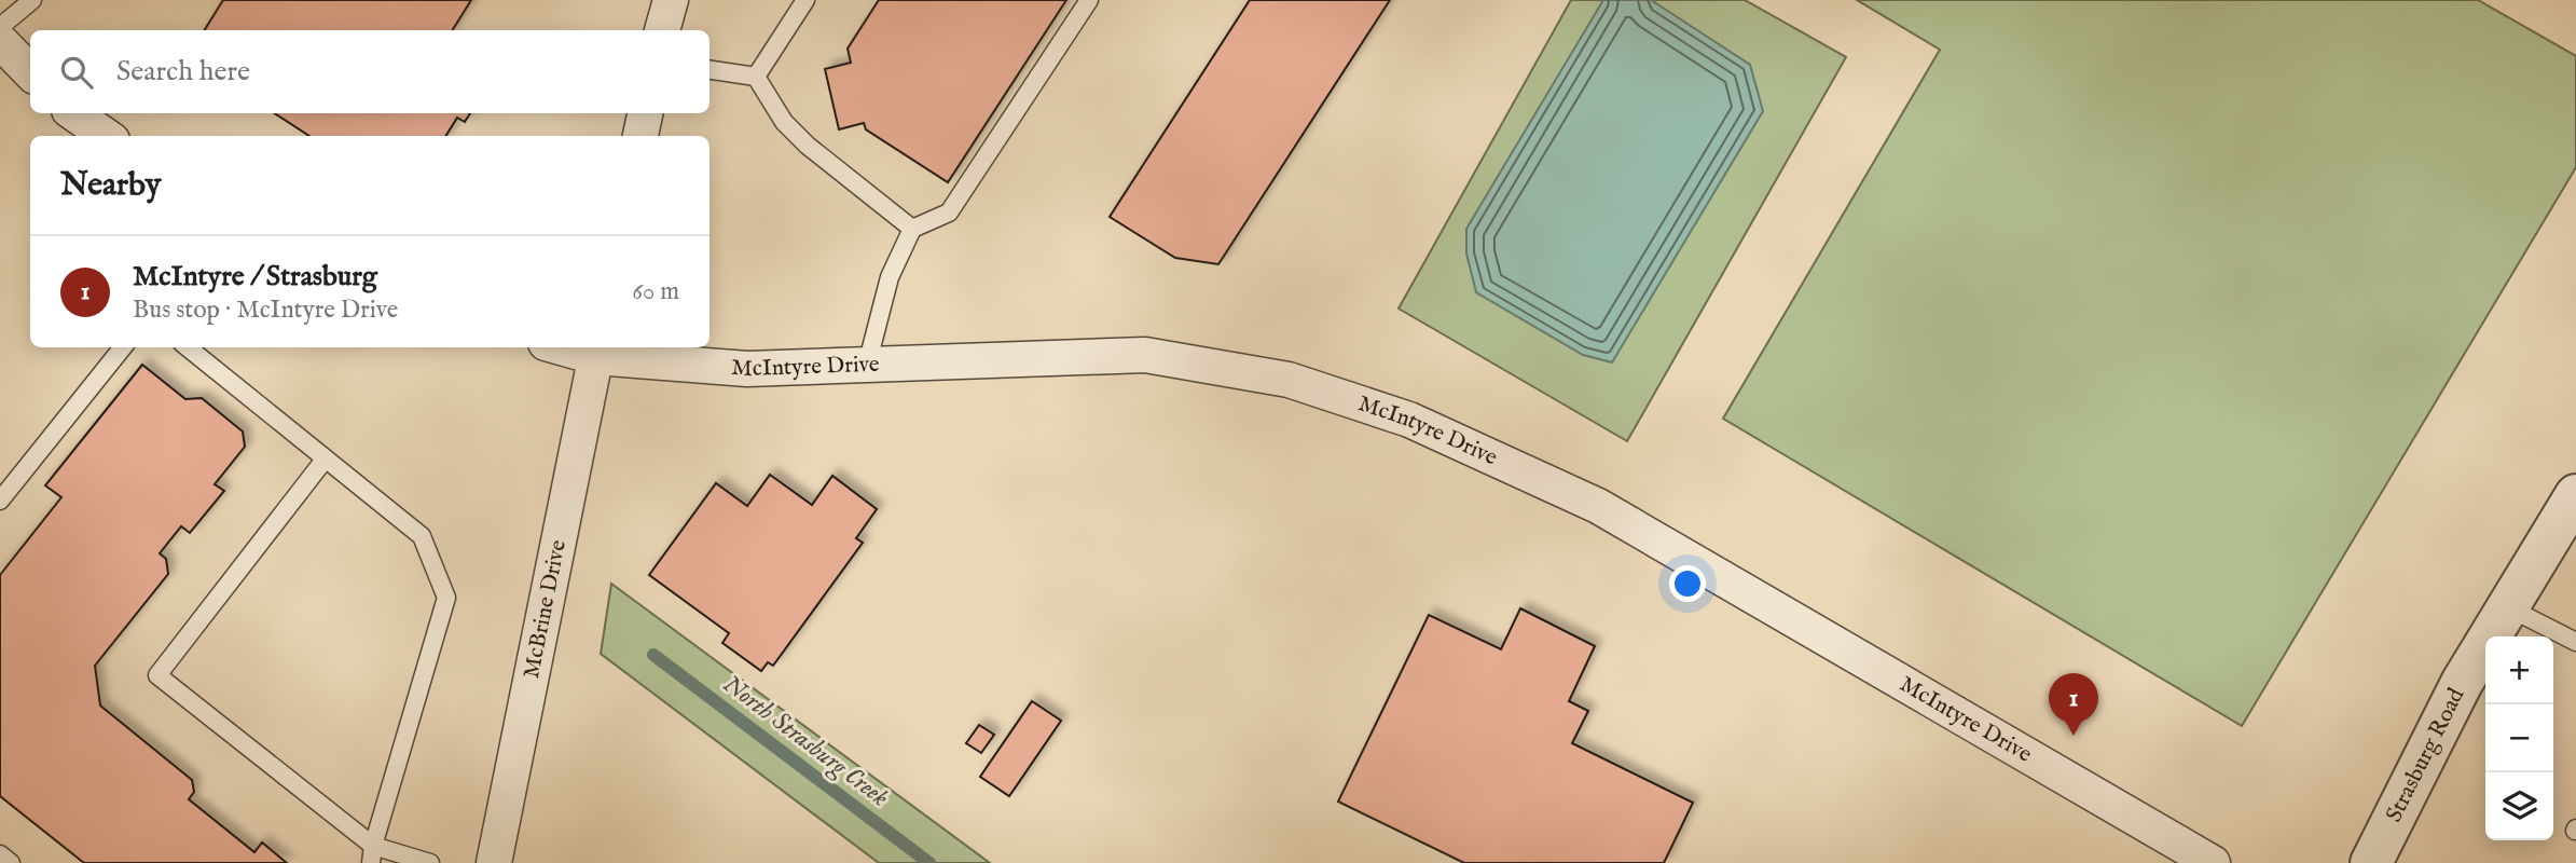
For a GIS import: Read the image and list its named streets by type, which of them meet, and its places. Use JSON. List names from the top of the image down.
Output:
{
  "streets": {
    "street": ["McIntyre Drive", "McBrine Drive", "Strasburg Road"]
  },
  "crossings": [
    ["McIntyre Drive", "McBrine Drive"]
  ],
  "water": ["North Strasburg Creek"],
  "page": {
    "search": "Search here",
    "heading": "Nearby",
    "list": [
      {
        "mark": "1",
        "name": "McIntyre / Strasburg",
        "note": "Bus stop · McIntyre Drive",
        "value": "60 m"
      }
    ],
    "map_buttons": ["+", "−"],
    "pins": "1"
  }
}
